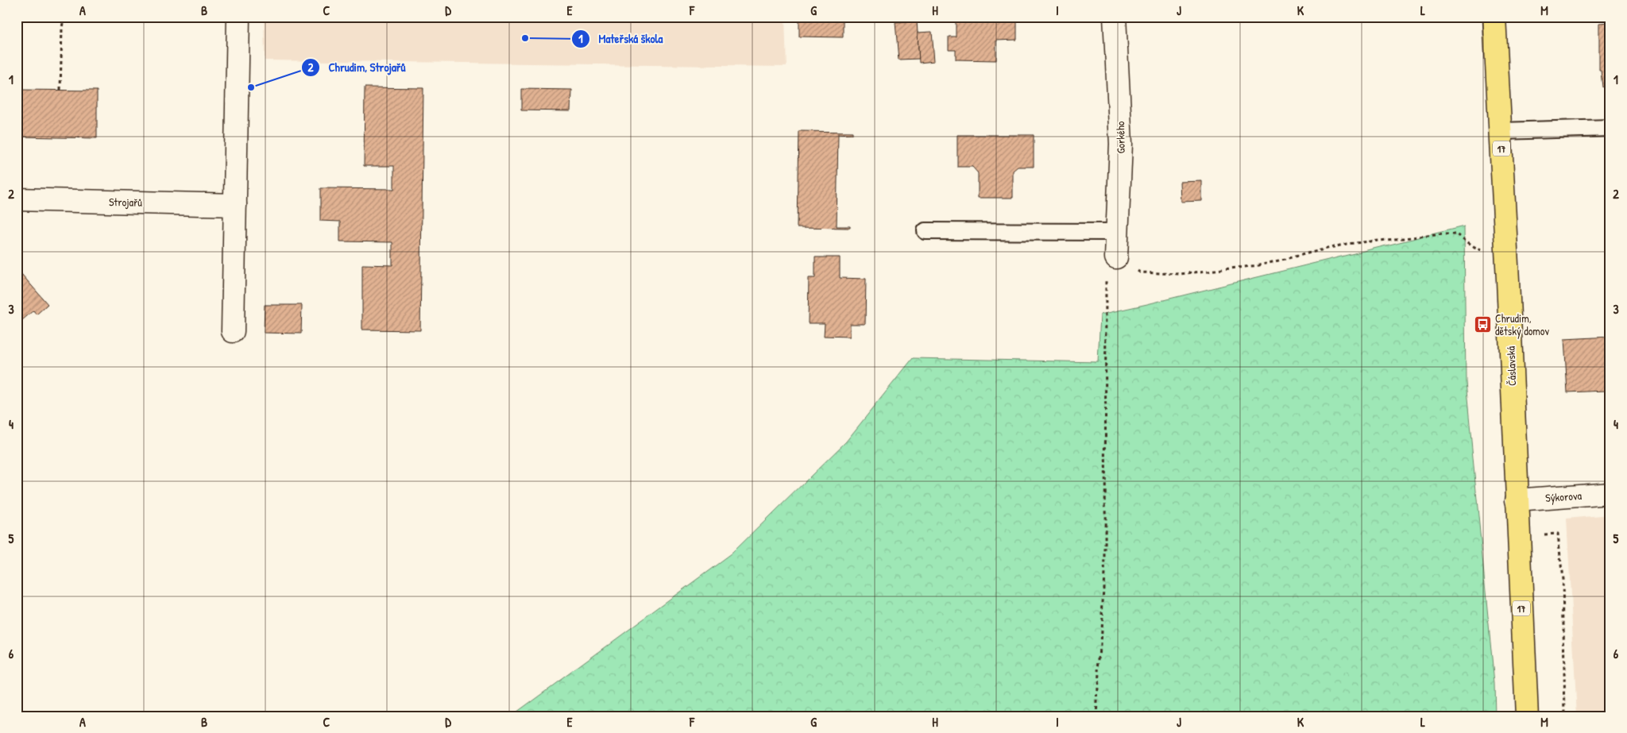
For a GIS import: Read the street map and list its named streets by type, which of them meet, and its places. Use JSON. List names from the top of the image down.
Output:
{
  "streets": {
    "main road": ["17", "Čáslavská"],
    "street": ["Gorkého", "Strojařů", "Sýkorova"]
  },
  "crossings": [
    ["Čáslavská", "Sýkorova"]
  ],
  "places": {
    "other": ["Mateřská škola", "Chrudim, Strojařů"],
    "bus stop": ["Chrudim, dětský domov"]
  },
  "grid": {
    "columns": [
      "A",
      "B",
      "C",
      "D",
      "E",
      "F",
      "G",
      "H",
      "I",
      "J",
      "K",
      "L",
      "M"
    ],
    "rows": [
      "1",
      "2",
      "3",
      "4",
      "5",
      "6"
    ]
  }
}
